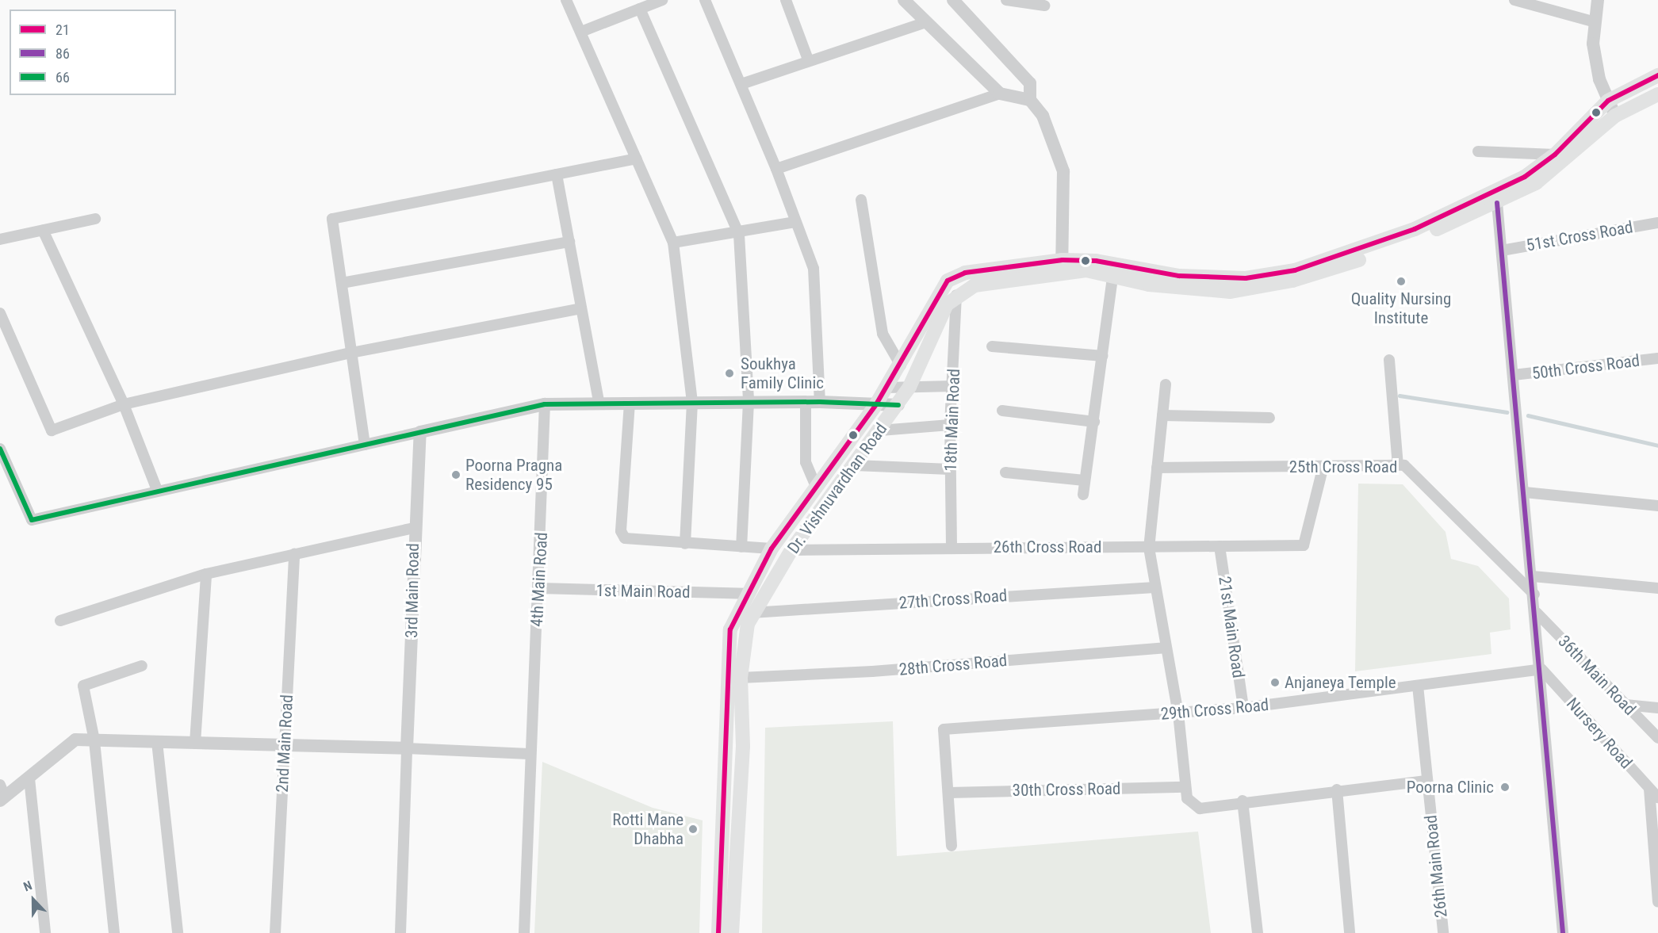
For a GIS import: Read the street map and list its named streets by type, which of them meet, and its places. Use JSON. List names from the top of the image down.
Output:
{
  "streets": {
    "main road": ["Dr. Vishnuvardhan Road"],
    "street": [
      "51st Cross Road",
      "50th Cross Road",
      "18th Main Road",
      "25th Cross Road",
      "26th Cross Road",
      "4th Main Road",
      "3rd Main Road",
      "1st Main Road",
      "27th Cross Road",
      "21st Main Road",
      "28th Cross Road",
      "36th Main Road",
      "29th Cross Road",
      "Nursery Road",
      "2nd Main Road",
      "30th Cross Road",
      "26th Main Road"
    ]
  },
  "crossings": [
    ["18th Main Road", "Dr. Vishnuvardhan Road"],
    ["18th Main Road", "26th Cross Road"],
    ["25th Cross Road", "26th Cross Road"],
    ["Dr. Vishnuvardhan Road", "26th Cross Road"],
    ["Dr. Vishnuvardhan Road", "1st Main Road"],
    ["Dr. Vishnuvardhan Road", "27th Cross Road"],
    ["Dr. Vishnuvardhan Road", "28th Cross Road"],
    ["26th Cross Road", "21st Main Road"],
    ["4th Main Road", "1st Main Road"],
    ["21st Main Road", "29th Cross Road"],
    ["29th Cross Road", "Nursery Road"],
    ["29th Cross Road", "30th Cross Road"],
    ["29th Cross Road", "26th Main Road"]
  ],
  "places": [
    "Quality Nursing Institute",
    "Soukhya Family Clinic",
    "Poorna Pragna Residency 95",
    "Anjaneya Temple",
    "Poorna Clinic",
    "Rotti Mane Dhabha"
  ],
  "lines": ["transit line 21", "transit line 86", "transit line 66"],
  "legend": ["21", "86", "66"],
  "north": "top"
}
